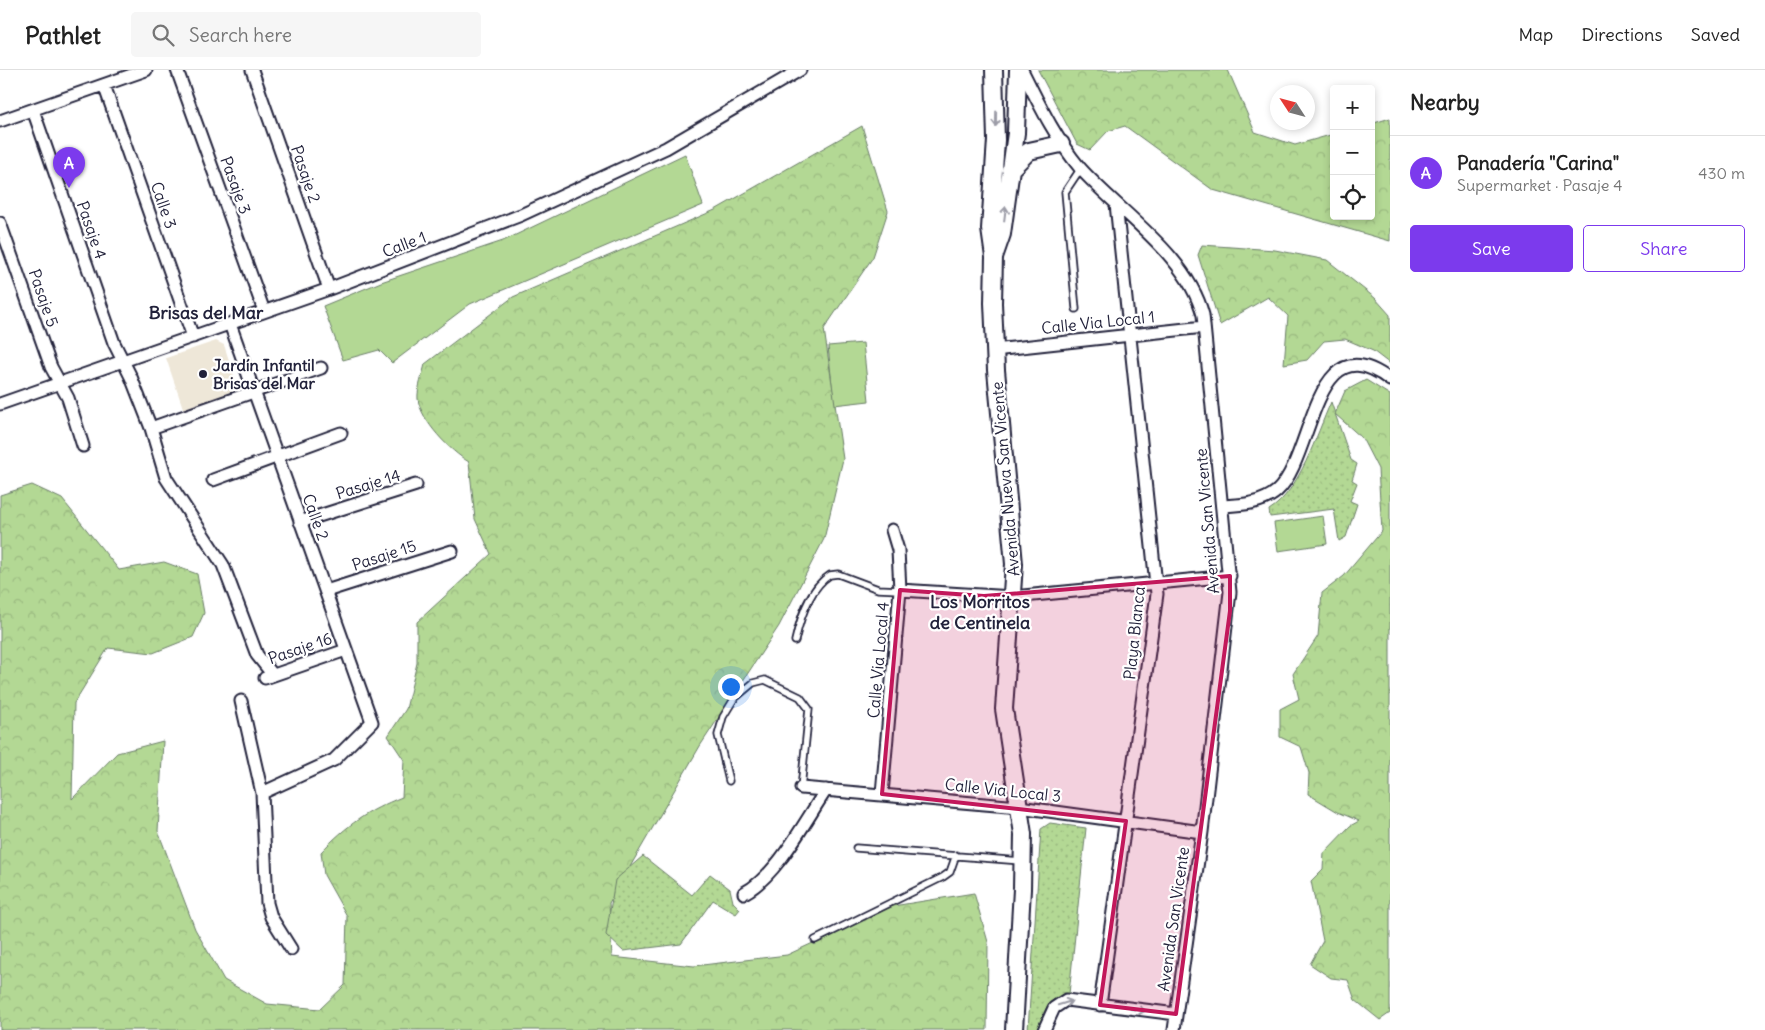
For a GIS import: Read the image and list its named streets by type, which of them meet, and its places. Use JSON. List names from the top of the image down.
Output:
{
  "streets": {
    "street": [
      "Pasaje 2",
      "Pasaje 3",
      "Calle 3",
      "Pasaje 4",
      "Calle 1",
      "Pasaje 5",
      "Calle Via Local 1",
      "Avenida Nueva San Vicente",
      "Pasaje 14",
      "Calle 2",
      "Avenida San Vicente",
      "Pasaje 15",
      "Playa Blanca",
      "Pasaje 16",
      "Calle Via Local 4",
      "Calle Via Local 3"
    ]
  },
  "crossings": [
    ["Pasaje 2", "Calle 1"],
    ["Pasaje 3", "Calle 1"],
    ["Calle 3", "Calle 1"],
    ["Pasaje 4", "Calle 1"],
    ["Pasaje 4", "Pasaje 16"],
    ["Calle 1", "Pasaje 5"],
    ["Calle 1", "Calle 2"],
    ["Calle Via Local 1", "Avenida Nueva San Vicente"],
    ["Calle Via Local 1", "Avenida San Vicente"],
    ["Calle Via Local 1", "Playa Blanca"],
    ["Avenida Nueva San Vicente", "Calle Via Local 3"],
    ["Pasaje 14", "Calle 2"],
    ["Calle 2", "Pasaje 15"],
    ["Calle 2", "Pasaje 16"],
    ["Avenida San Vicente", "Playa Blanca"],
    ["Avenida San Vicente", "Calle Via Local 3"],
    ["Playa Blanca", "Calle Via Local 3"],
    ["Calle Via Local 4", "Calle Via Local 3"]
  ],
  "districts": ["Brisas del Mar", "Los Morritos de Centinela"],
  "places": ["Jardín Infantil Brisas del Mar"],
  "north": "top left",
  "page": {
    "header": "Pathlet",
    "search": "Search here",
    "nav": ["Map", "Directions", "Saved"],
    "heading": "Nearby",
    "map_buttons": ["+", "−"],
    "list": [
      {
        "mark": "A",
        "name": "Panadería \"Carina\"",
        "note": "Supermarket · Pasaje 4",
        "value": "430 m"
      }
    ],
    "pins": "A",
    "buttons": ["Save", "Share"]
  }
}
